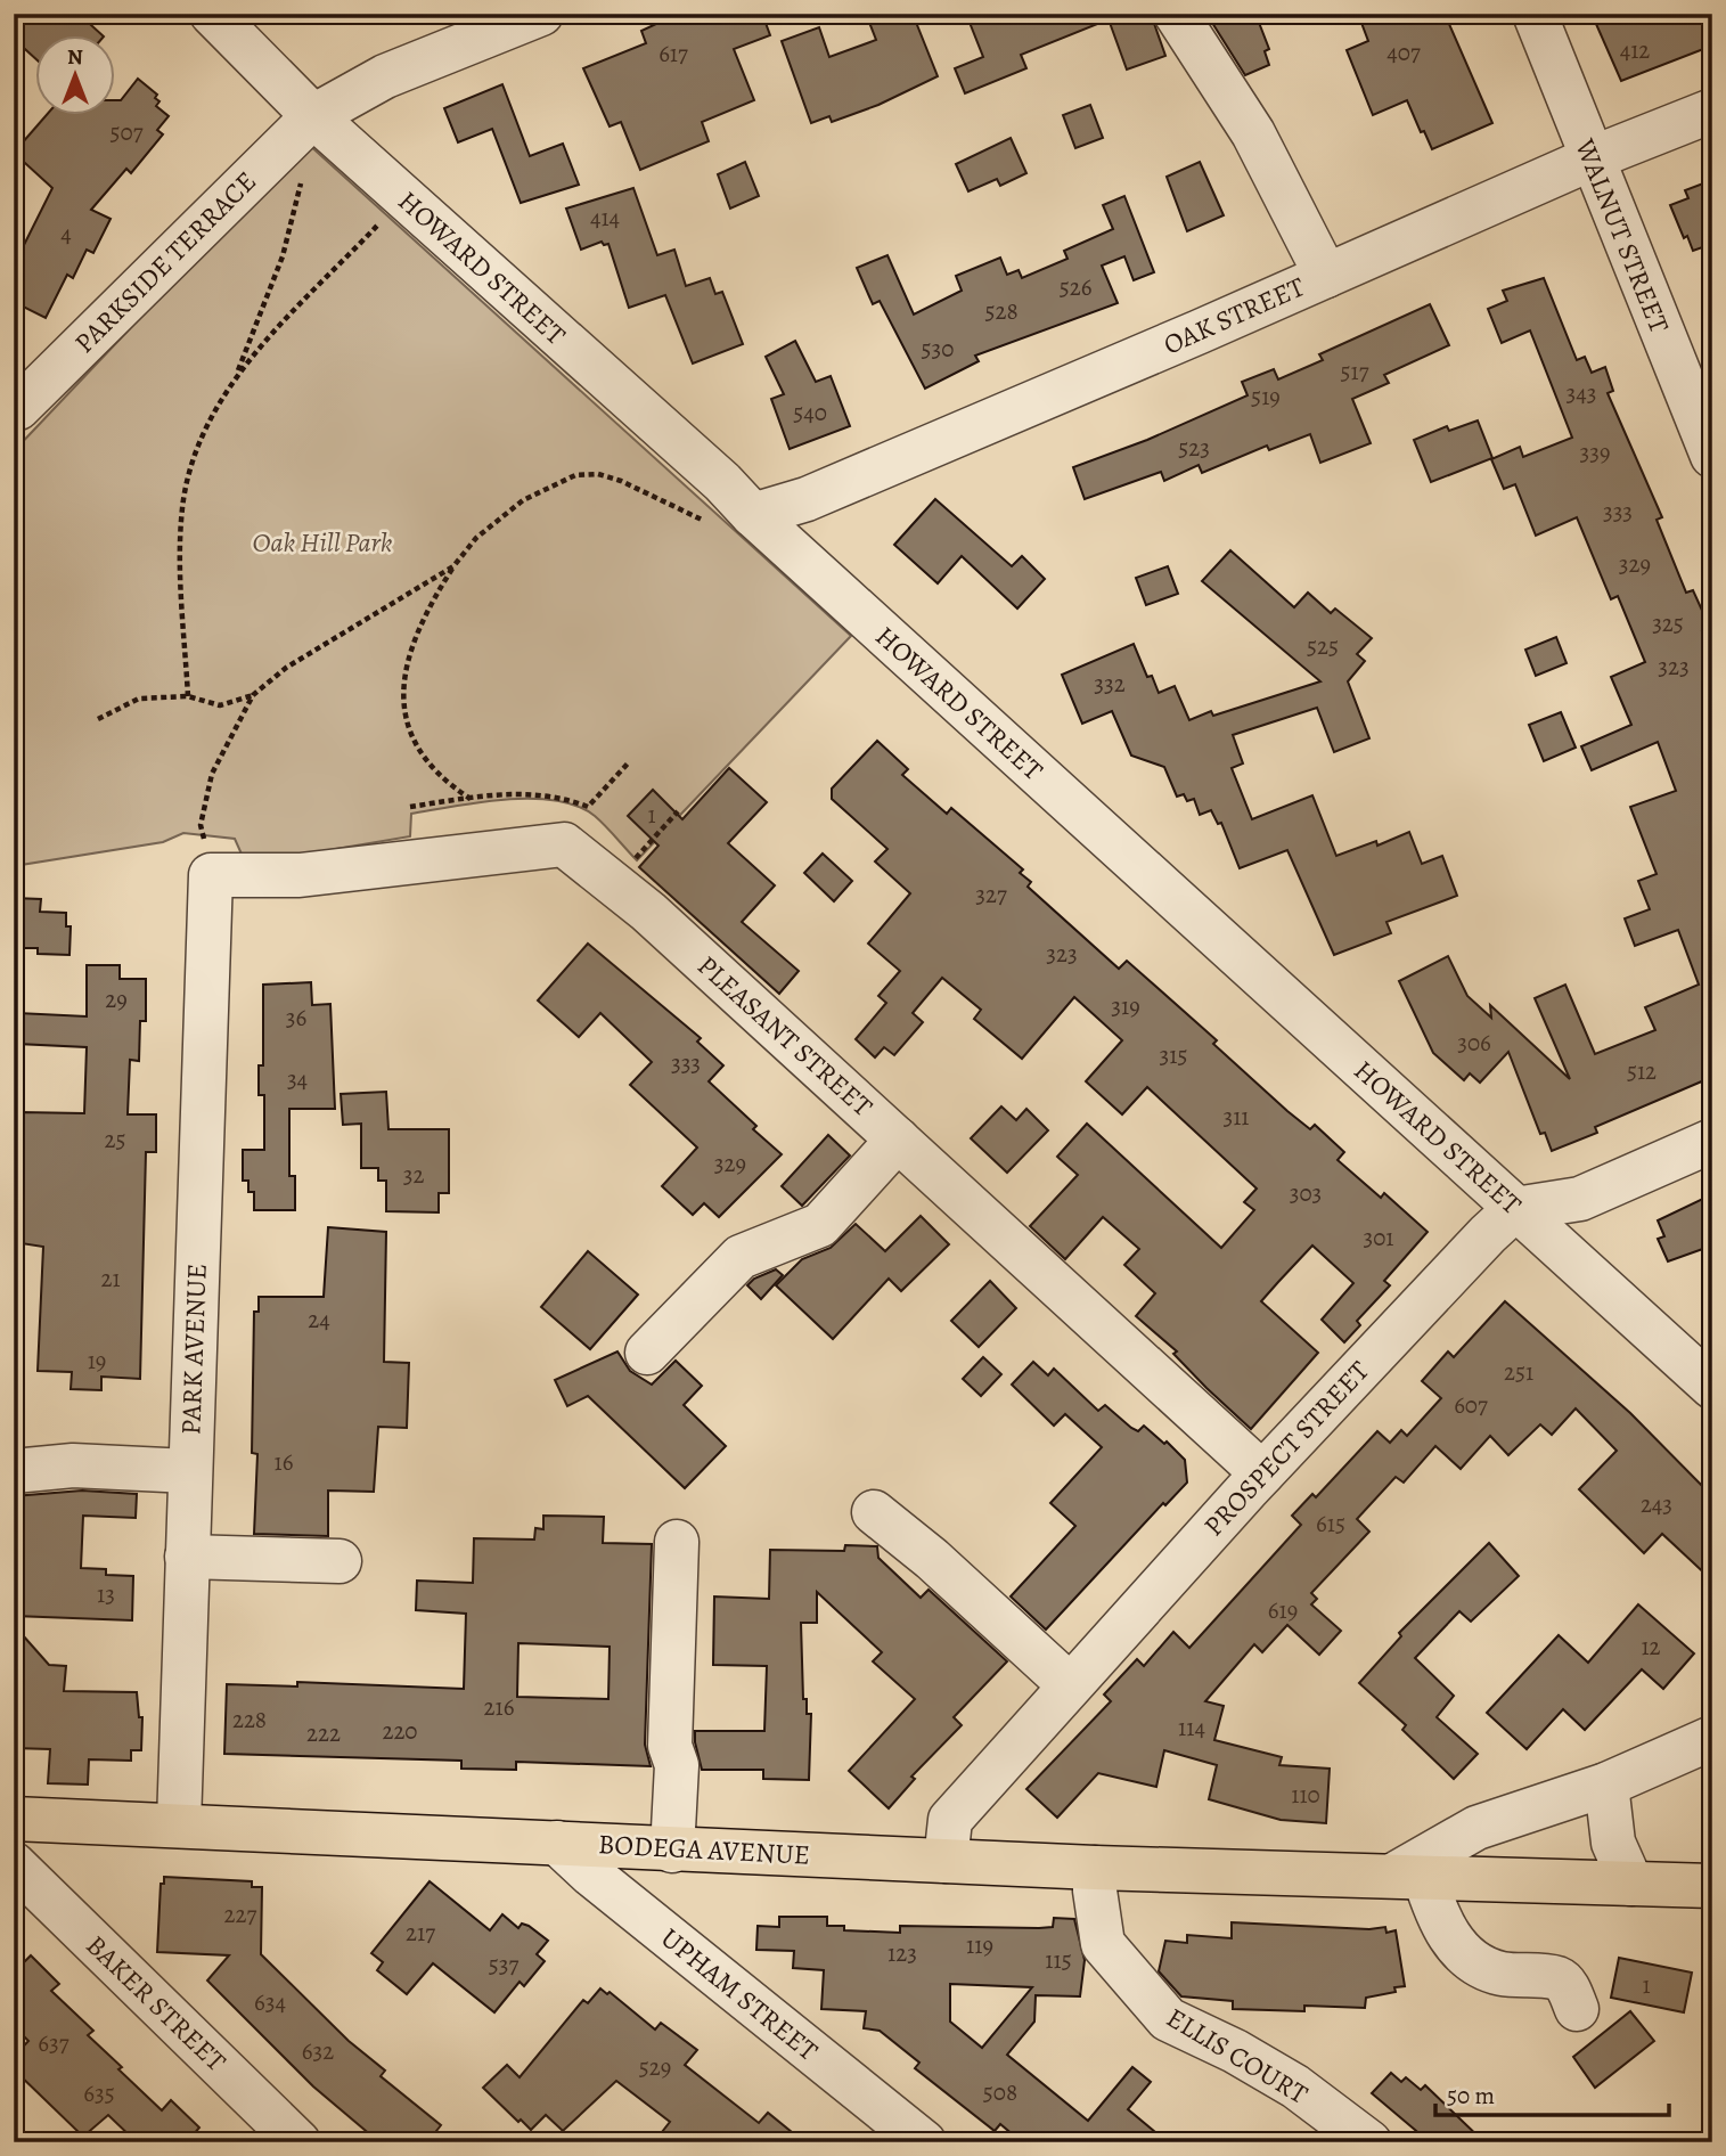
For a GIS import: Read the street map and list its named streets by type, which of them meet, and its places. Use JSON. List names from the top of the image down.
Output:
{
  "streets": {
    "main road": ["BODEGA AVENUE"],
    "street": [
      "WALNUT STREET",
      "PARKSIDE TERRACE",
      "HOWARD STREET",
      "OAK STREET",
      "PLEASANT STREET",
      "PARK AVENUE",
      "PROSPECT STREET",
      "UPHAM STREET",
      "BAKER STREET",
      "ELLIS COURT"
    ]
  },
  "crossings": [
    ["WALNUT STREET", "OAK STREET"],
    ["PARKSIDE TERRACE", "HOWARD STREET"],
    ["HOWARD STREET", "OAK STREET"],
    ["HOWARD STREET", "PROSPECT STREET"],
    ["PLEASANT STREET", "PARK AVENUE"],
    ["PLEASANT STREET", "PROSPECT STREET"],
    ["PARK AVENUE", "BODEGA AVENUE"],
    ["PROSPECT STREET", "BODEGA AVENUE"],
    ["BODEGA AVENUE", "UPHAM STREET"],
    ["BODEGA AVENUE", "ELLIS COURT"]
  ],
  "parks": ["Oak Hill Park"],
  "house_numbers": [
    "412",
    "407",
    "617",
    "507",
    "414",
    "4",
    "526",
    "528",
    "530",
    "517",
    "343",
    "519",
    "540",
    "523",
    "339",
    "333",
    "329",
    "325",
    "525",
    "323",
    "332",
    "1",
    "327",
    "323",
    "29",
    "319",
    "36",
    "306",
    "315",
    "333",
    "512",
    "34",
    "311",
    "25",
    "329",
    "32",
    "303",
    "301",
    "21",
    "24",
    "19",
    "251",
    "607",
    "16",
    "243",
    "615",
    "13",
    "619",
    "12",
    "216",
    "228",
    "114",
    "220",
    "222",
    "110",
    "227",
    "217",
    "119",
    "123",
    "115",
    "537",
    "1",
    "634",
    "637",
    "632",
    "529",
    "508",
    "635"
  ],
  "scale_bar": "50 m",
  "north": "top"
}
